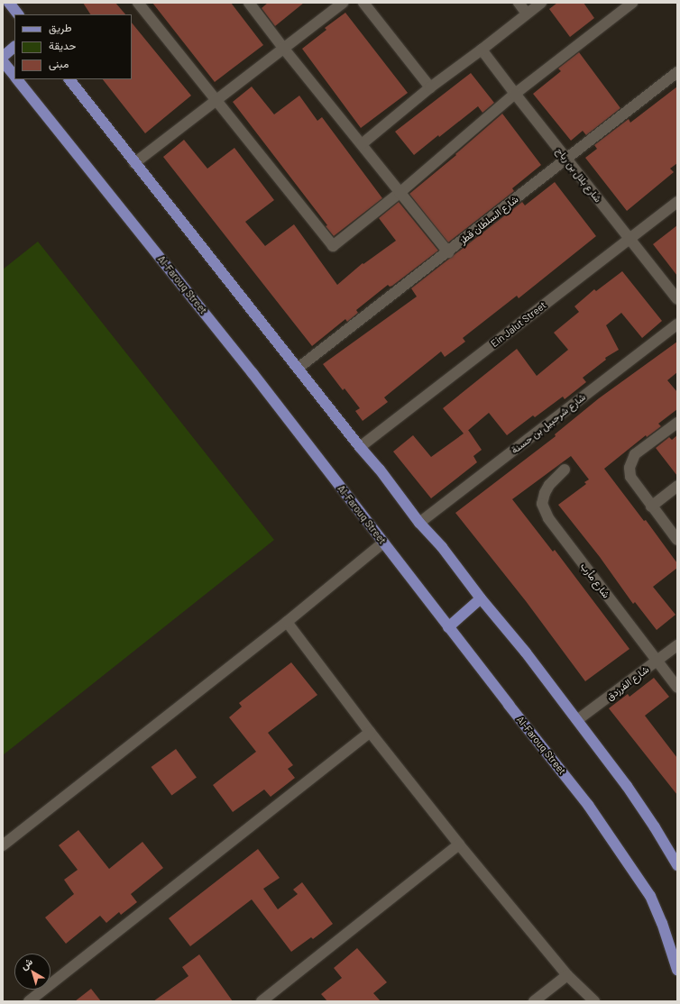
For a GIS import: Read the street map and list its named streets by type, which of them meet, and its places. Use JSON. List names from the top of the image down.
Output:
{
  "streets": {
    "main road": ["Al-Farouq Street"],
    "street": [
      "شارع بلال بن رباح",
      "شارع السلطان قطز",
      "Ein Jalut Street",
      "شارع شرحبيل بن حسنة",
      "شارع مأرب",
      "شارع الفرزدق"
    ]
  },
  "crossings": [
    ["شارع بلال بن رباح", "شارع السلطان قطز"],
    ["شارع بلال بن رباح", "Ein Jalut Street"],
    ["شارع مأرب", "شارع الفرزدق"]
  ],
  "legend": ["طريق", "حديقة", "مبنى"],
  "north": "top left"
}
